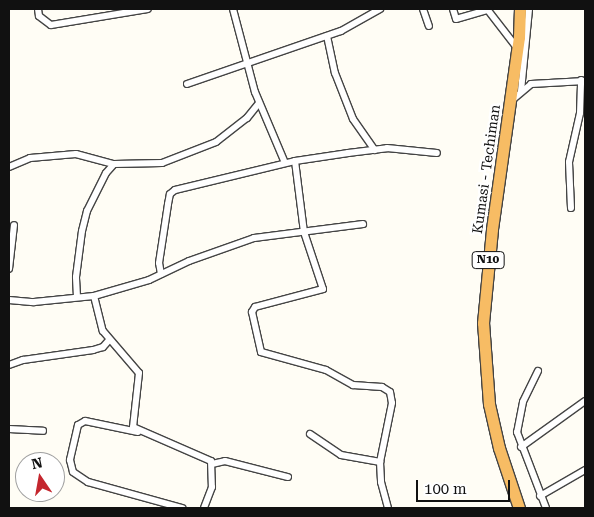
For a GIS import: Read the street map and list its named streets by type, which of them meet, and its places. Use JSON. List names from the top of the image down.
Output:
{
  "streets": {
    "highway": ["Kumasi - Techiman", "N10"]
  },
  "scale_bar": "100 m",
  "north": "top"
}
